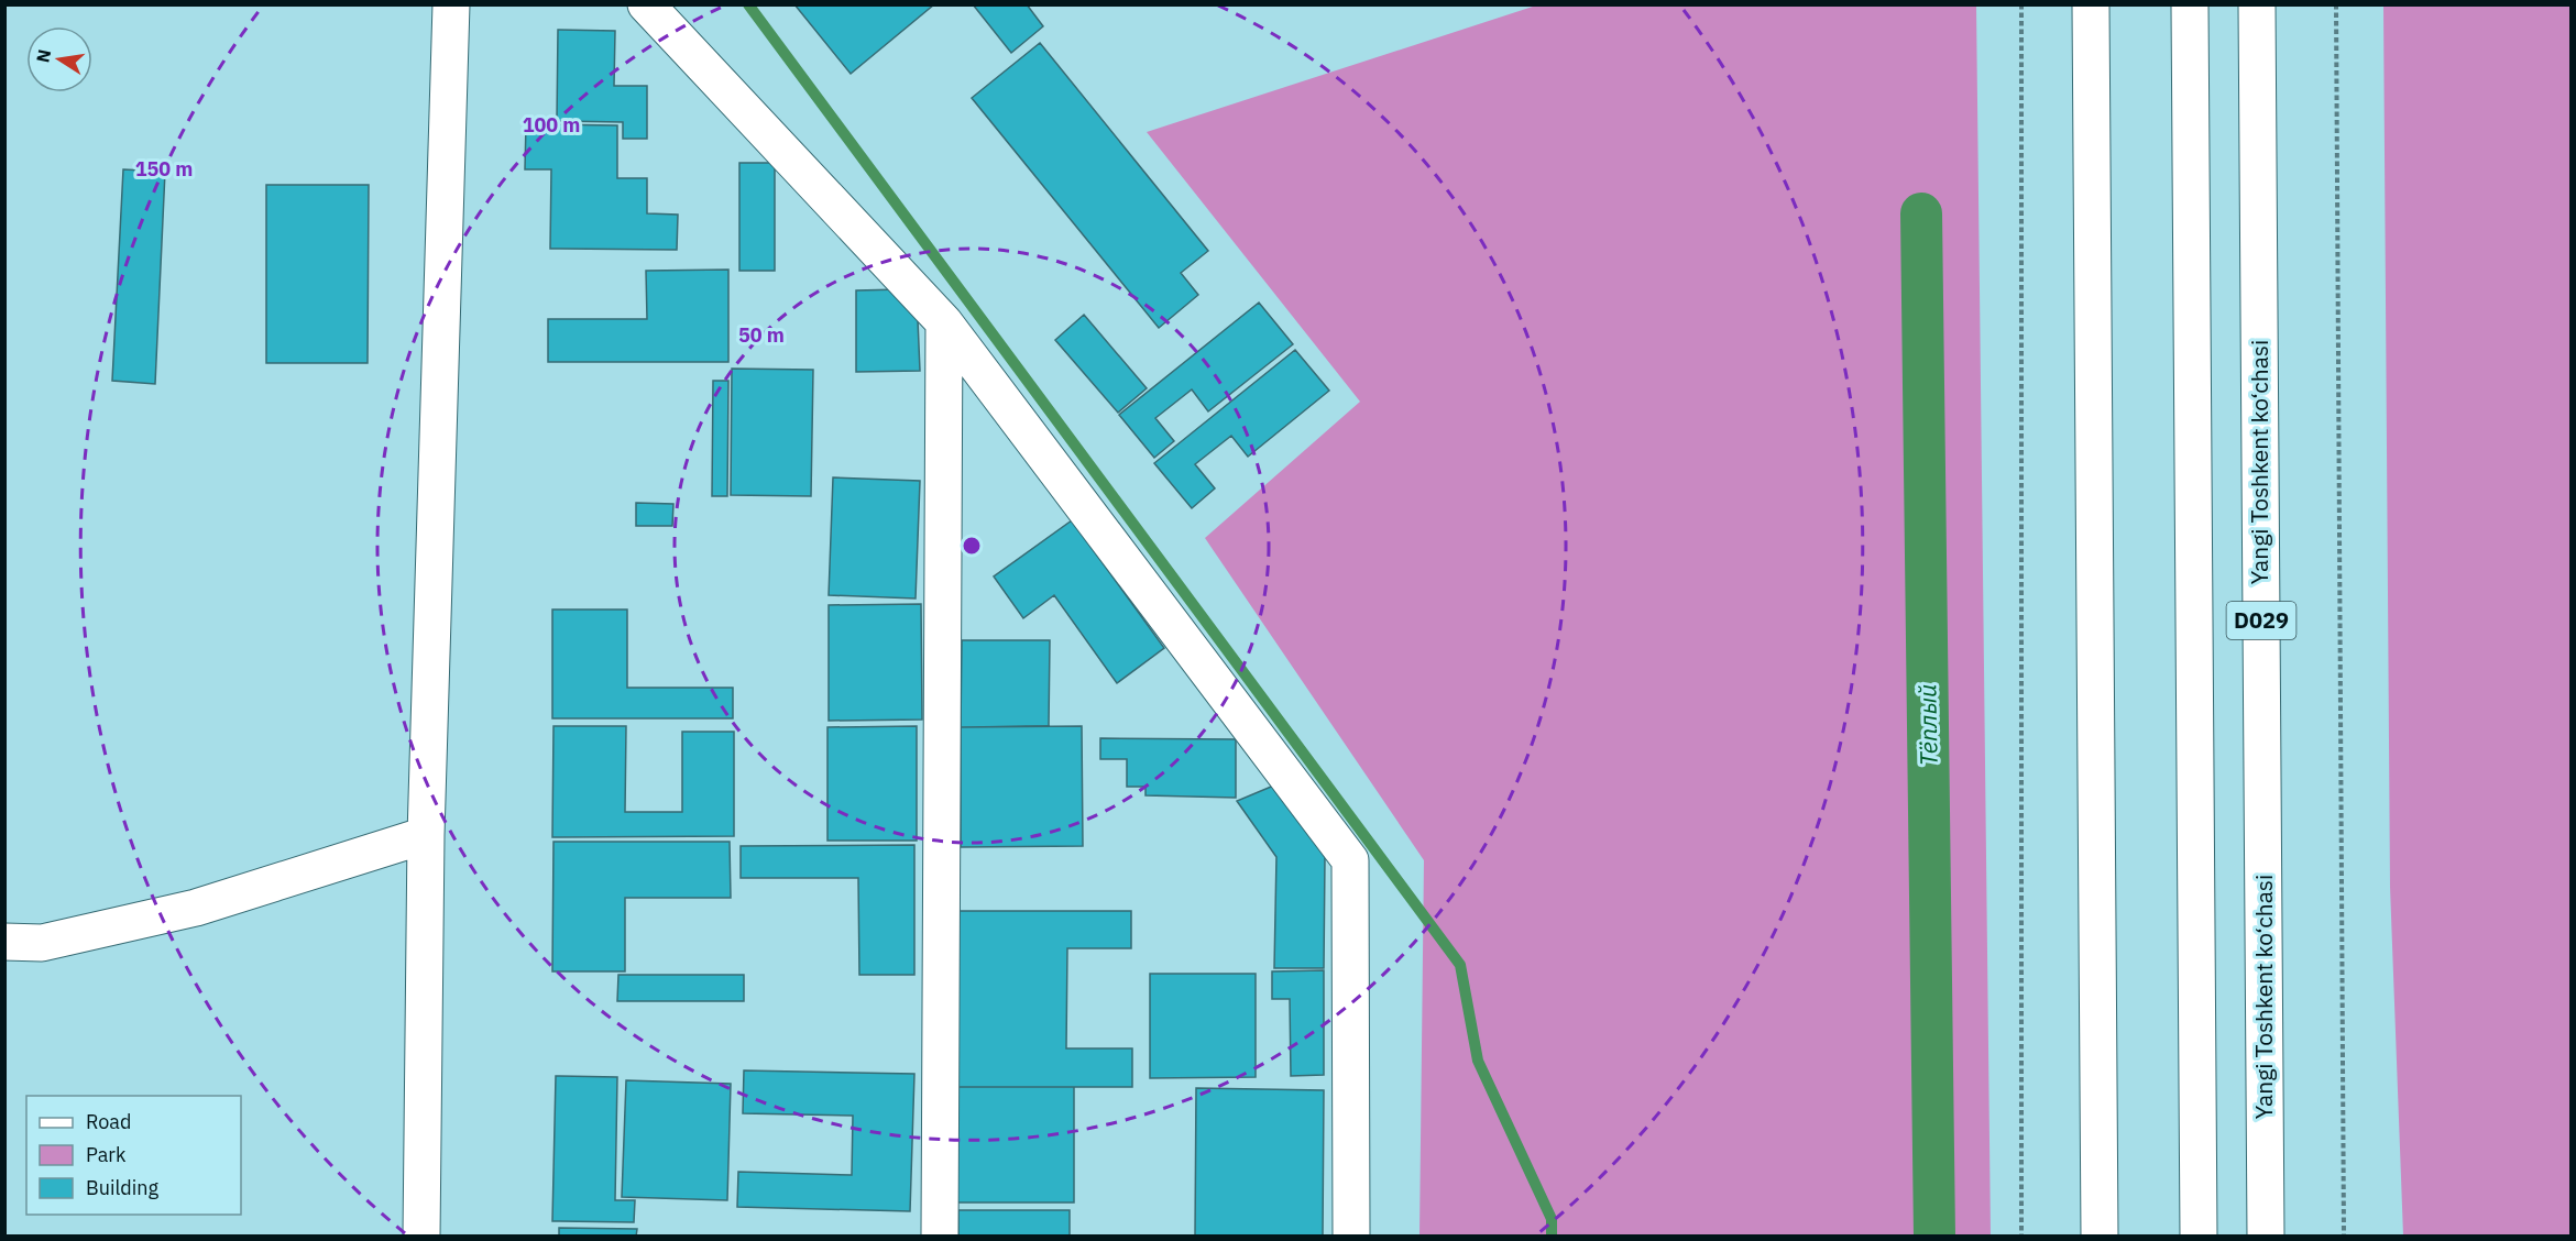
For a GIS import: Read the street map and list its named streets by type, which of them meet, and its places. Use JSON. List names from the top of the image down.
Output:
{
  "streets": {
    "main road": ["Yangi Toshkent ko‘chasi", "D029"]
  },
  "water": ["Тёплый"],
  "legend": ["Road", "Park", "Building"],
  "north": "left",
  "rings": ["100 m", "150 m", "50 m"]
}
